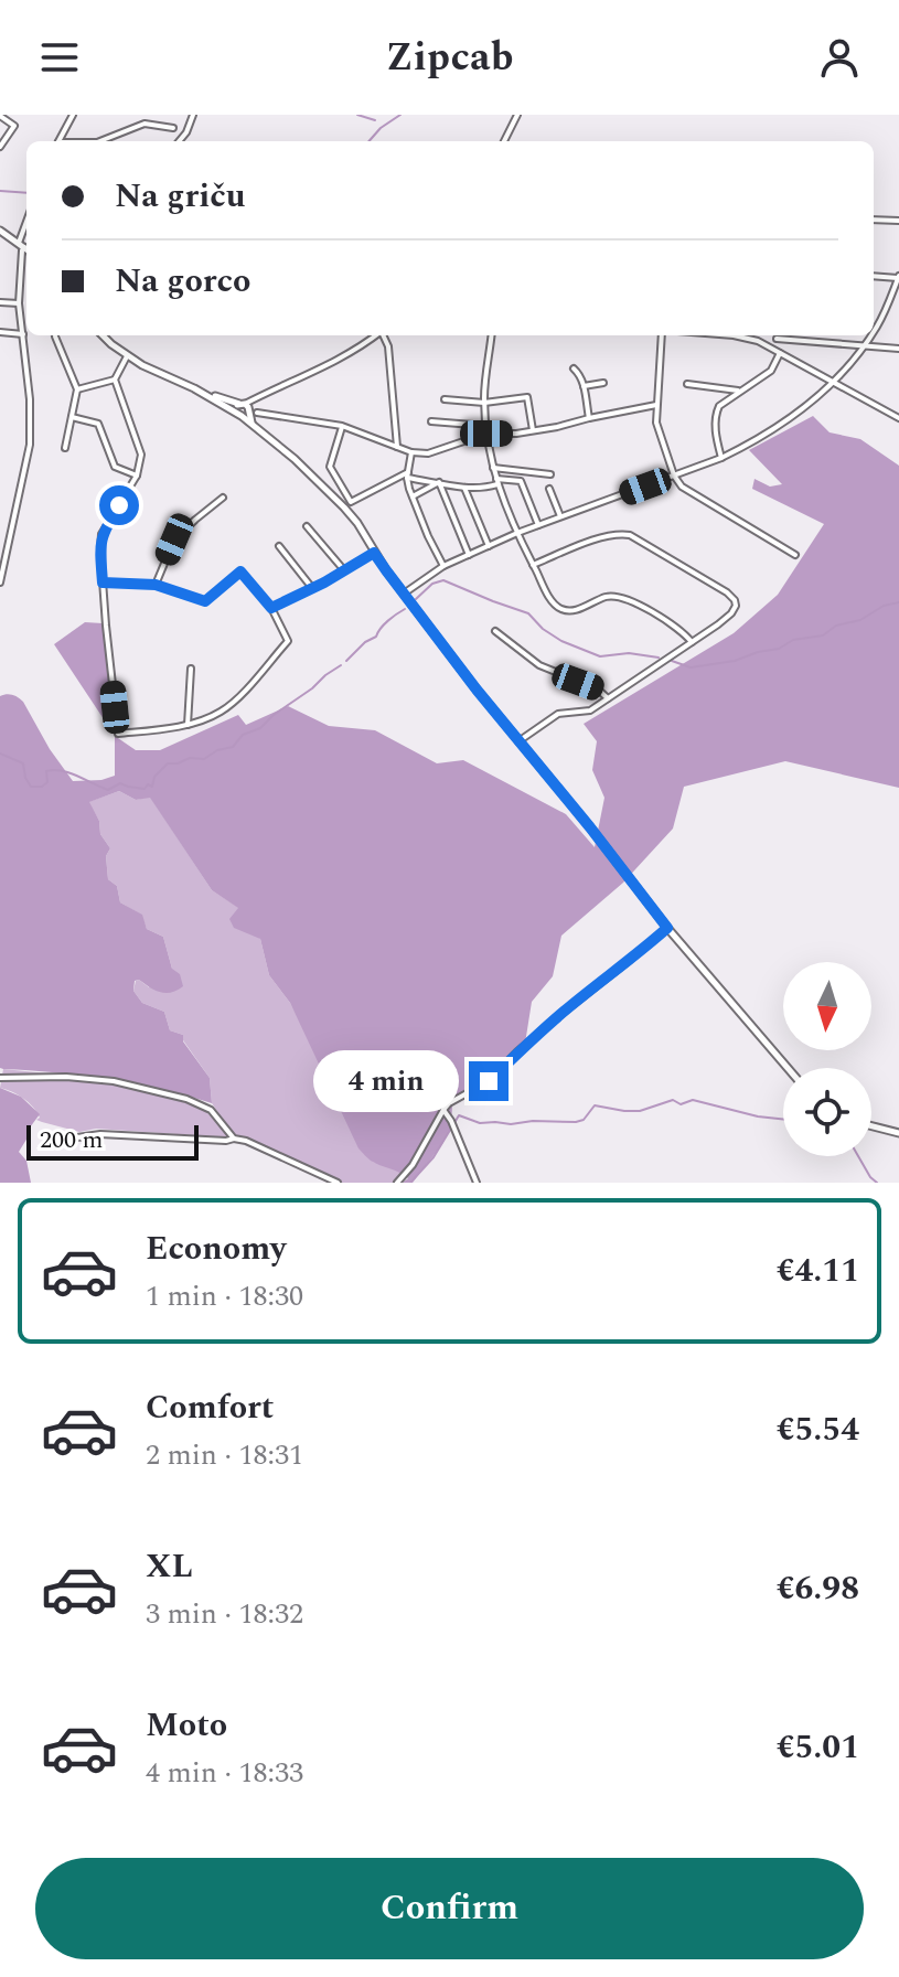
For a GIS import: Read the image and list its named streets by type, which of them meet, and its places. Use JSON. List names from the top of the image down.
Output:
{
  "scale_bar": "200 m",
  "north": "bottom",
  "page": {
    "header": "Zipcab",
    "banner": ["Na griču", "Na gorco"],
    "bubble": "4 min",
    "scale": "200 m",
    "list": [
      {
        "name": "Economy",
        "note": "1 min · 18:30",
        "value": "€4.11"
      },
      {
        "name": "Comfort",
        "note": "2 min · 18:31",
        "value": "€5.54"
      },
      {
        "name": "XL",
        "note": "3 min · 18:32",
        "value": "€6.98"
      },
      {
        "name": "Moto",
        "note": "4 min · 18:33",
        "value": "€5.01"
      }
    ],
    "buttons": "Confirm"
  }
}
